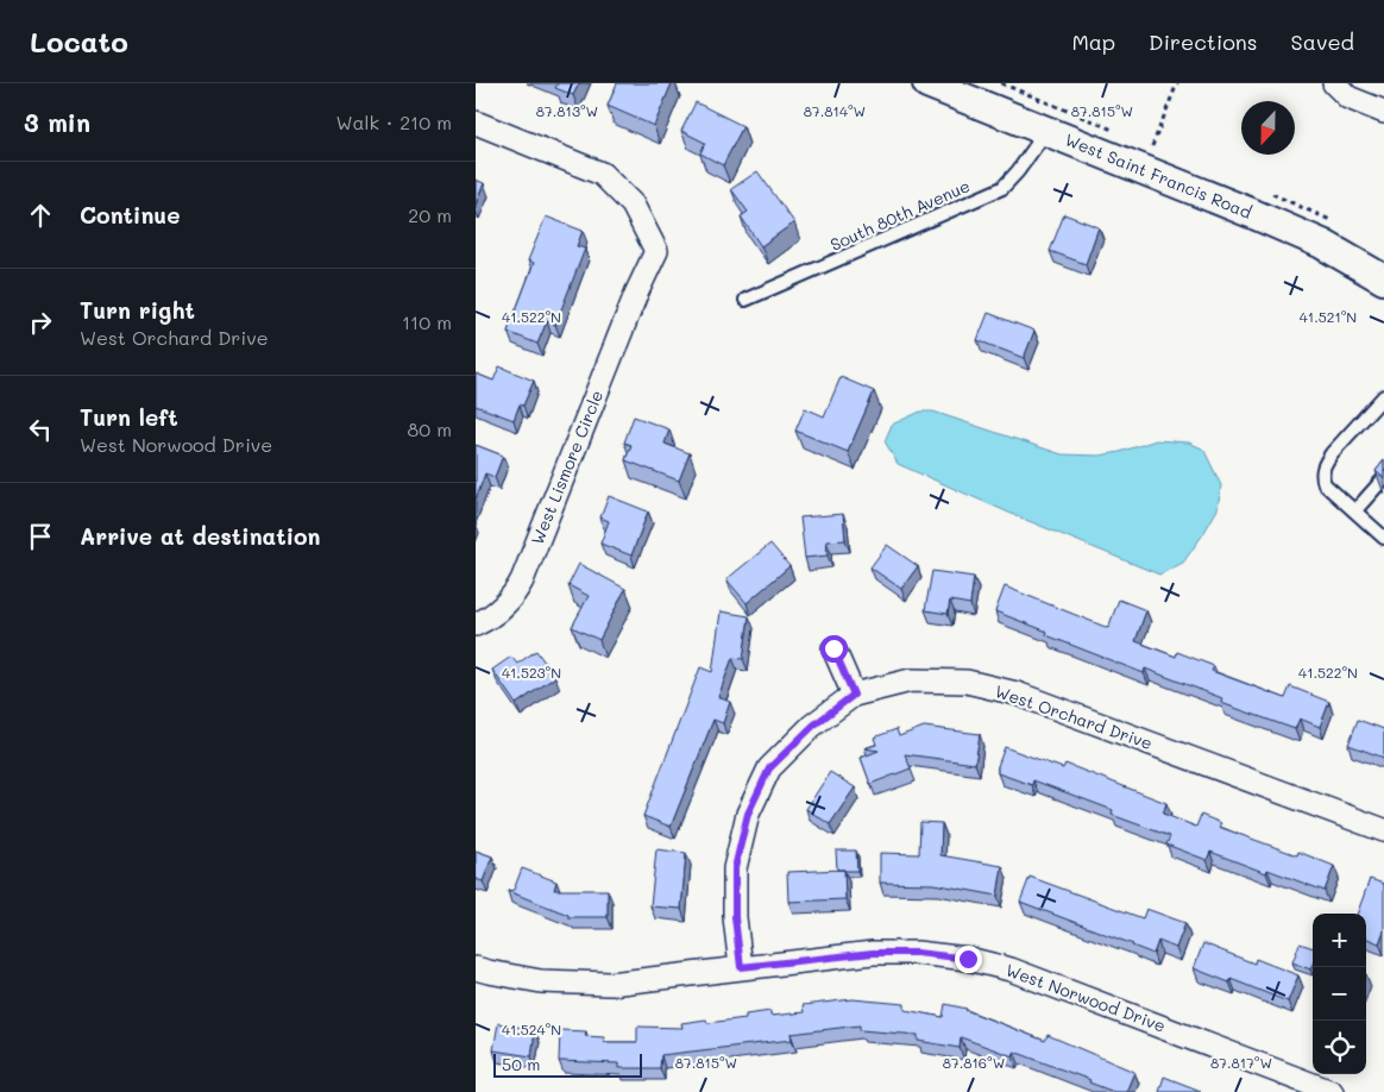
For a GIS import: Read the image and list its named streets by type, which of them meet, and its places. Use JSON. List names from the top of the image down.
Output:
{
  "streets": {
    "street": [
      "West Saint Francis Road",
      "West Lismore Circle",
      "West Orchard Drive",
      "West Norwood Drive"
    ],
    "lane": ["South 80th Avenue"]
  },
  "crossings": [
    ["West Saint Francis Road", "South 80th Avenue"],
    ["West Orchard Drive", "West Norwood Drive"]
  ],
  "scale_bar": "50 m",
  "north": "bottom",
  "page": {
    "header": "Locato",
    "nav": ["Map", "Directions", "Saved"],
    "heading": ["3 min", "Walk · 210 m"],
    "list": [
      ["Continue", "20 m"],
      ["Turn right", "West Orchard Drive", "110 m"],
      ["Turn left", "West Norwood Drive", "80 m"],
      "Arrive at destination"
    ],
    "map_buttons": ["+", "−"],
    "scale": "50 m"
  },
  "coordinates": [
    "87.814°W",
    "87.813°W",
    "87.815°W",
    "41.521°N",
    "41.522°N",
    "41.523°N",
    "41.524°N",
    "87.816°W",
    "87.817°W"
  ]
}
